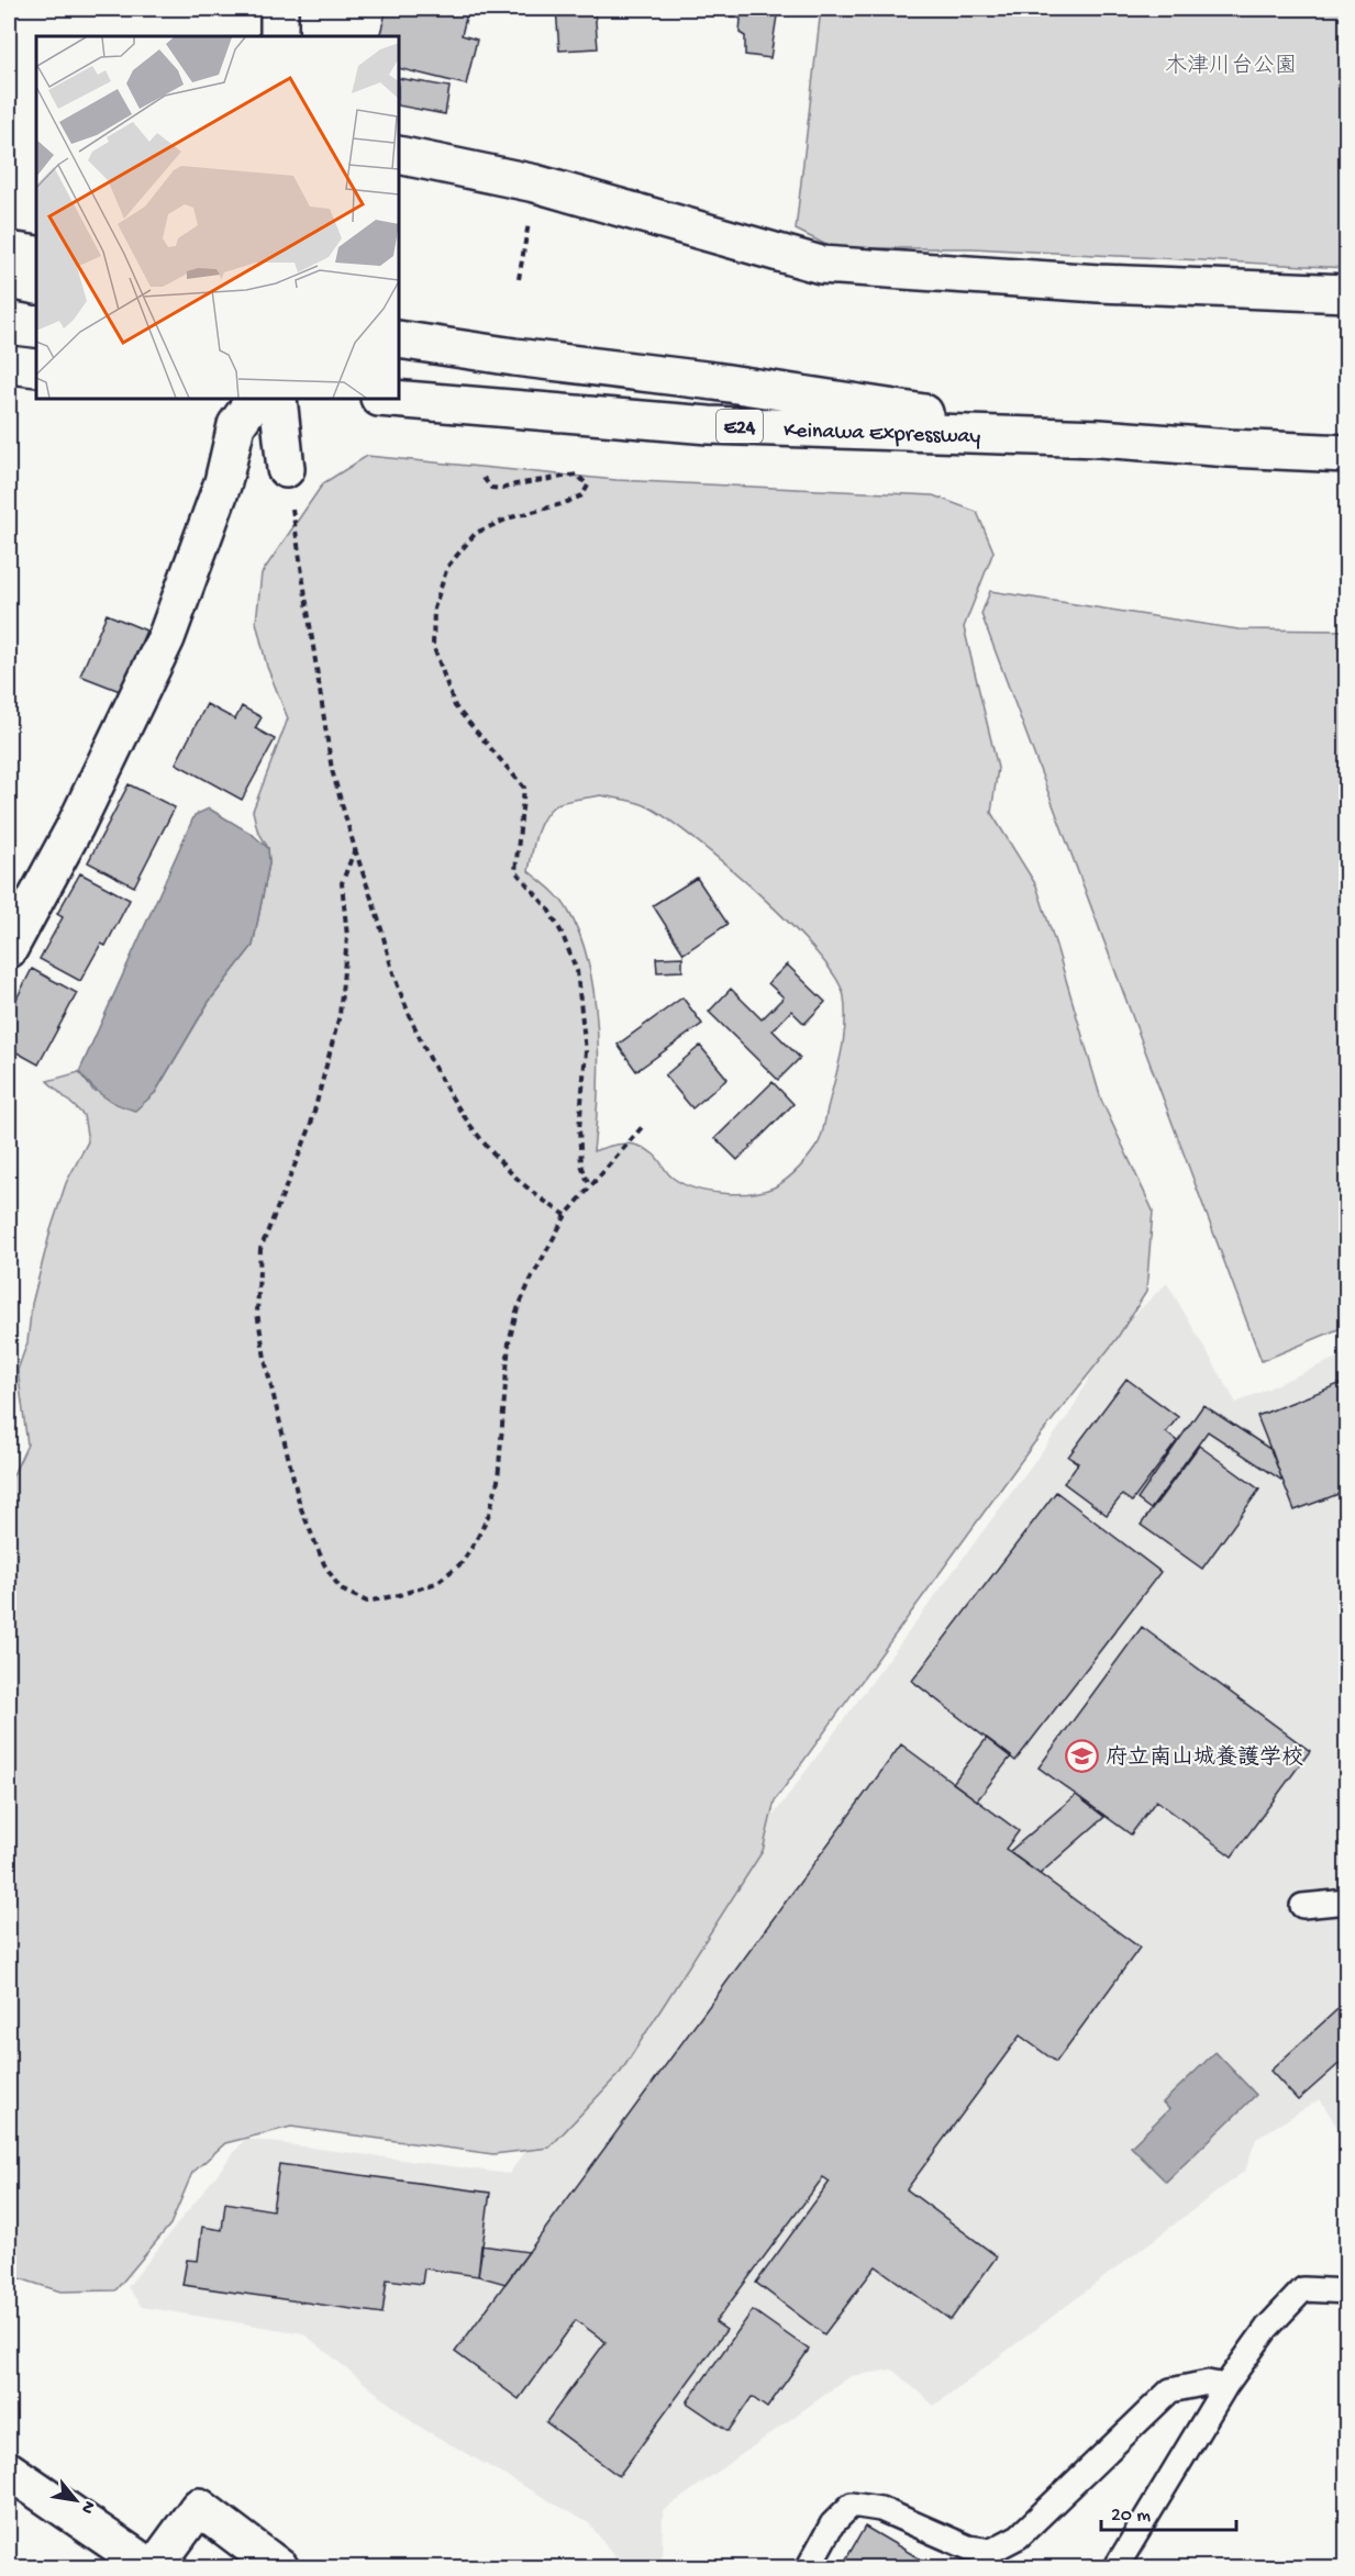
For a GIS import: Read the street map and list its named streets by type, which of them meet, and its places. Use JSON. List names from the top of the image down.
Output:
{
  "streets": {
    "main road": ["E24", "Keinawa Expressway"]
  },
  "parks": ["木津川台公園"],
  "places": {
    "school or university": ["府立南山城養護学校"]
  },
  "scale_bar": "20 m",
  "north": "bottom right"
}
